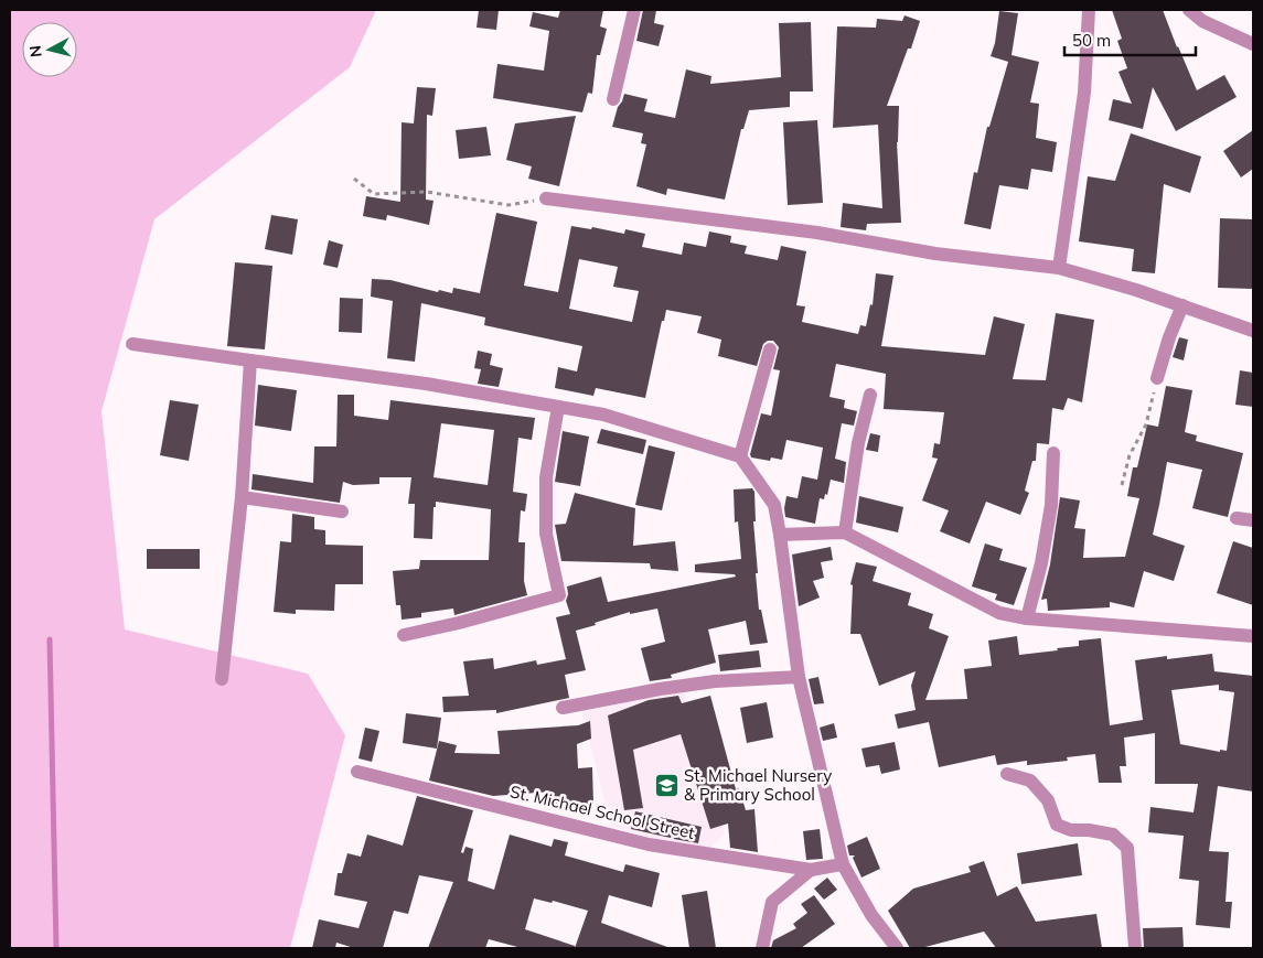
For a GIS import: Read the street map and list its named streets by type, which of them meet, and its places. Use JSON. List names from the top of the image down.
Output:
{
  "streets": {
    "street": ["St. Michael School Street"]
  },
  "places": {
    "school or university": ["St. Michael Nursery & Primary School"]
  },
  "scale_bar": "50 m",
  "north": "left"
}
